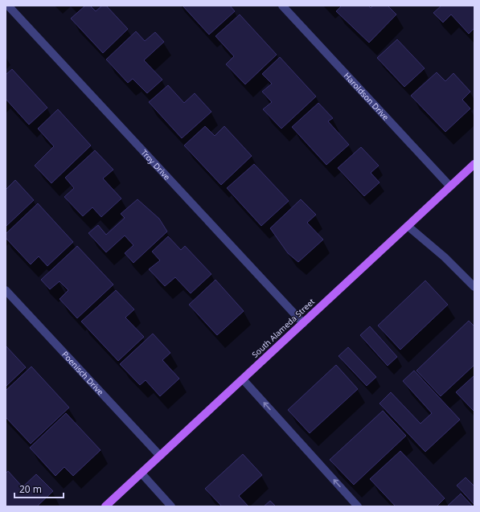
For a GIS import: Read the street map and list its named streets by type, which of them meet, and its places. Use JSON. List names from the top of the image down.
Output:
{
  "streets": {
    "main road": ["South Alameda Street"],
    "street": ["Haroldson Drive", "Troy Drive", "Poenisch Drive"]
  },
  "crossings": [
    ["Haroldson Drive", "South Alameda Street"],
    ["Troy Drive", "South Alameda Street"],
    ["South Alameda Street", "Poenisch Drive"]
  ],
  "scale_bar": "20 m"
}
